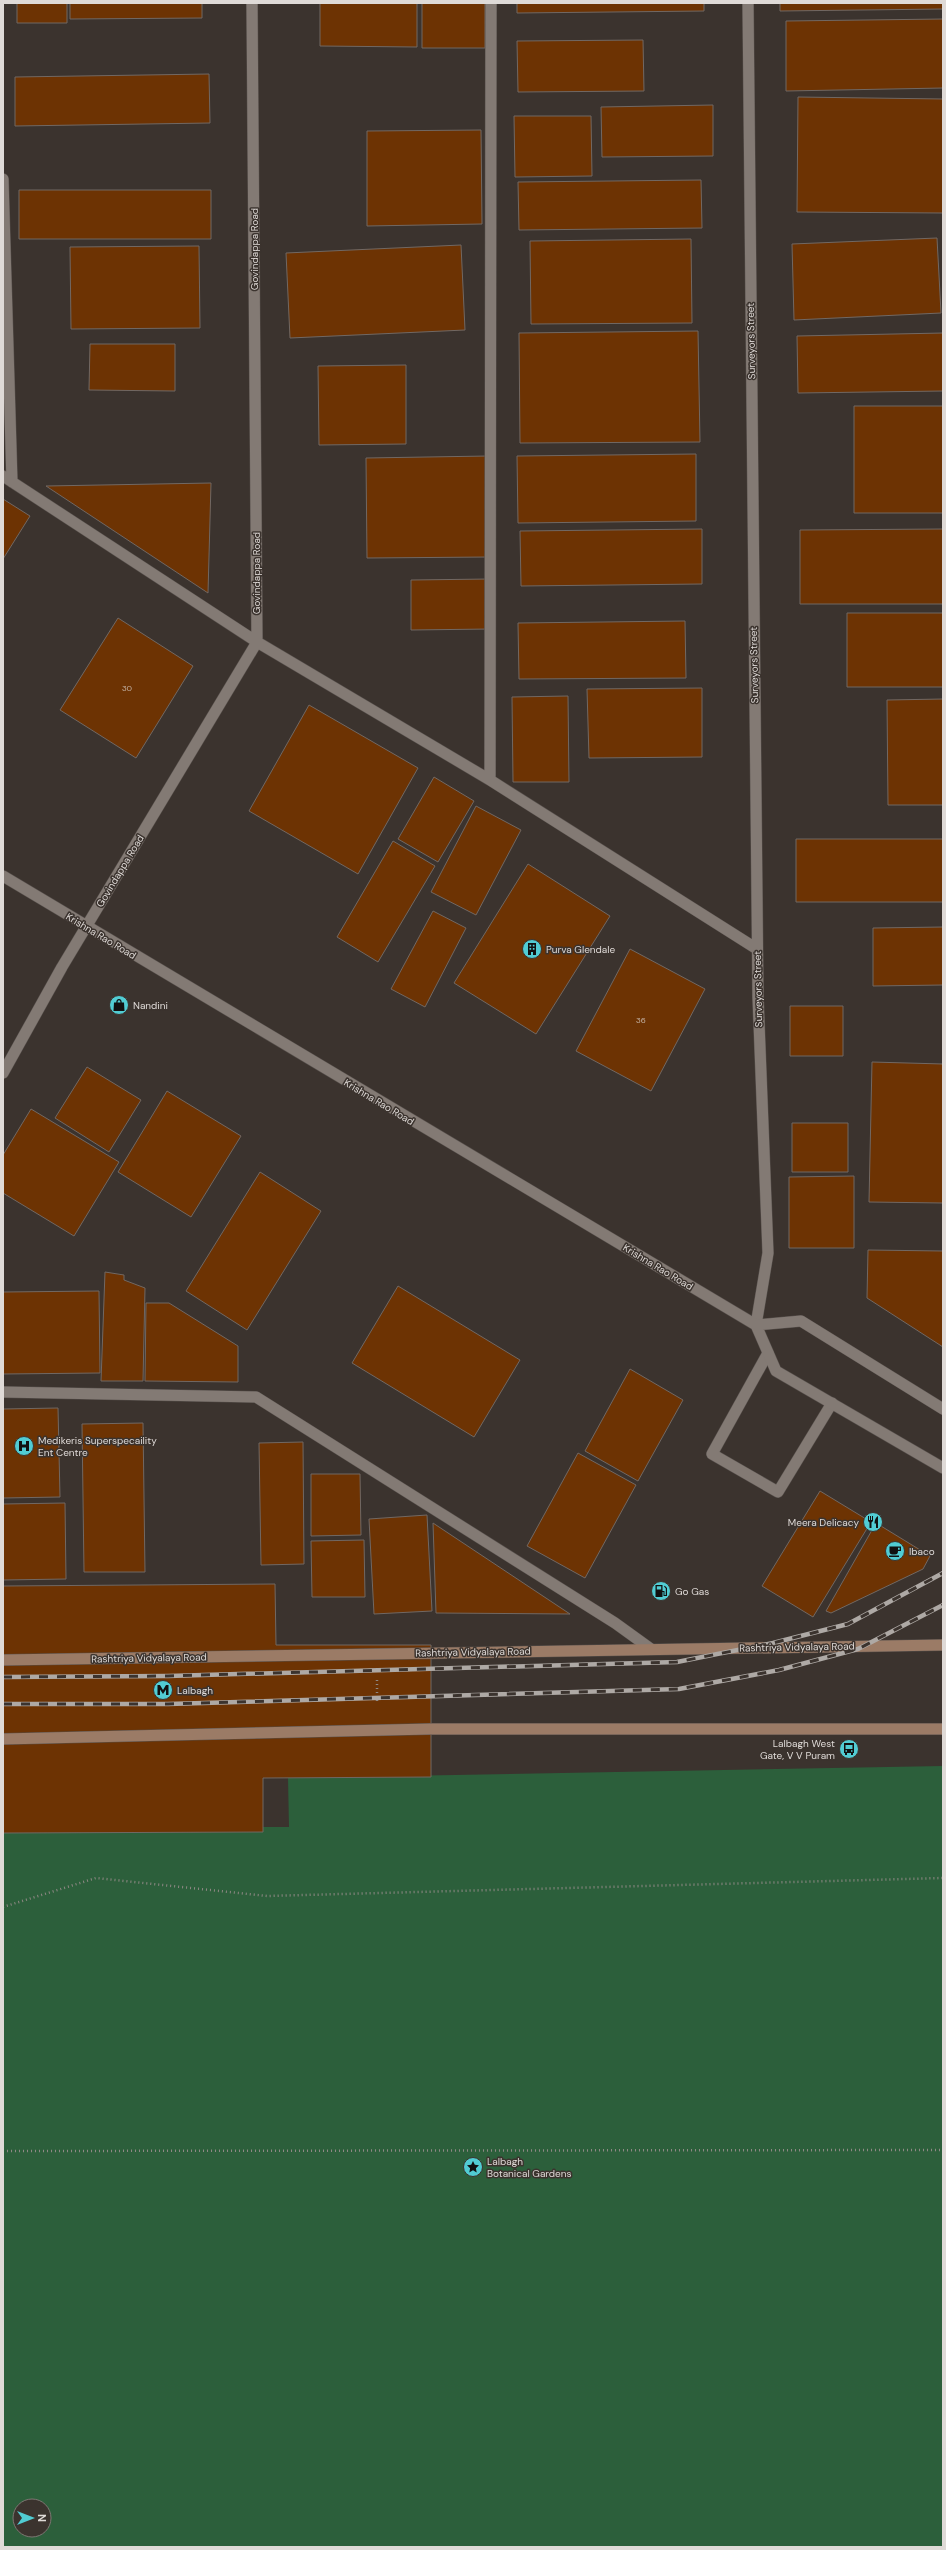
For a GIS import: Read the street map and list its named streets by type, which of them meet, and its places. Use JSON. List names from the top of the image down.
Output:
{
  "streets": {
    "main road": ["Rashtriya Vidyalaya Road"],
    "street": ["Govindappa Road", "Surveyors Street", "Krishna Rao Road"]
  },
  "crossings": [
    ["Govindappa Road", "Krishna Rao Road"],
    ["Surveyors Street", "Krishna Rao Road"]
  ],
  "places": {
    "building": ["Purva Glendale"],
    "shop": ["Nandini"],
    "hospital": ["Medikeris Superspecaility Ent Centre"],
    "restaurant": ["Meera Delicacy"],
    "cafe": ["Ibaco"],
    "fuel station": ["Go Gas"],
    "metro station": ["Lalbagh"],
    "bus stop": ["Lalbagh West Gate, V V Puram"],
    "place": ["Lalbagh Botanical Gardens"]
  },
  "house_numbers": ["30", "36"],
  "north": "right"
}
